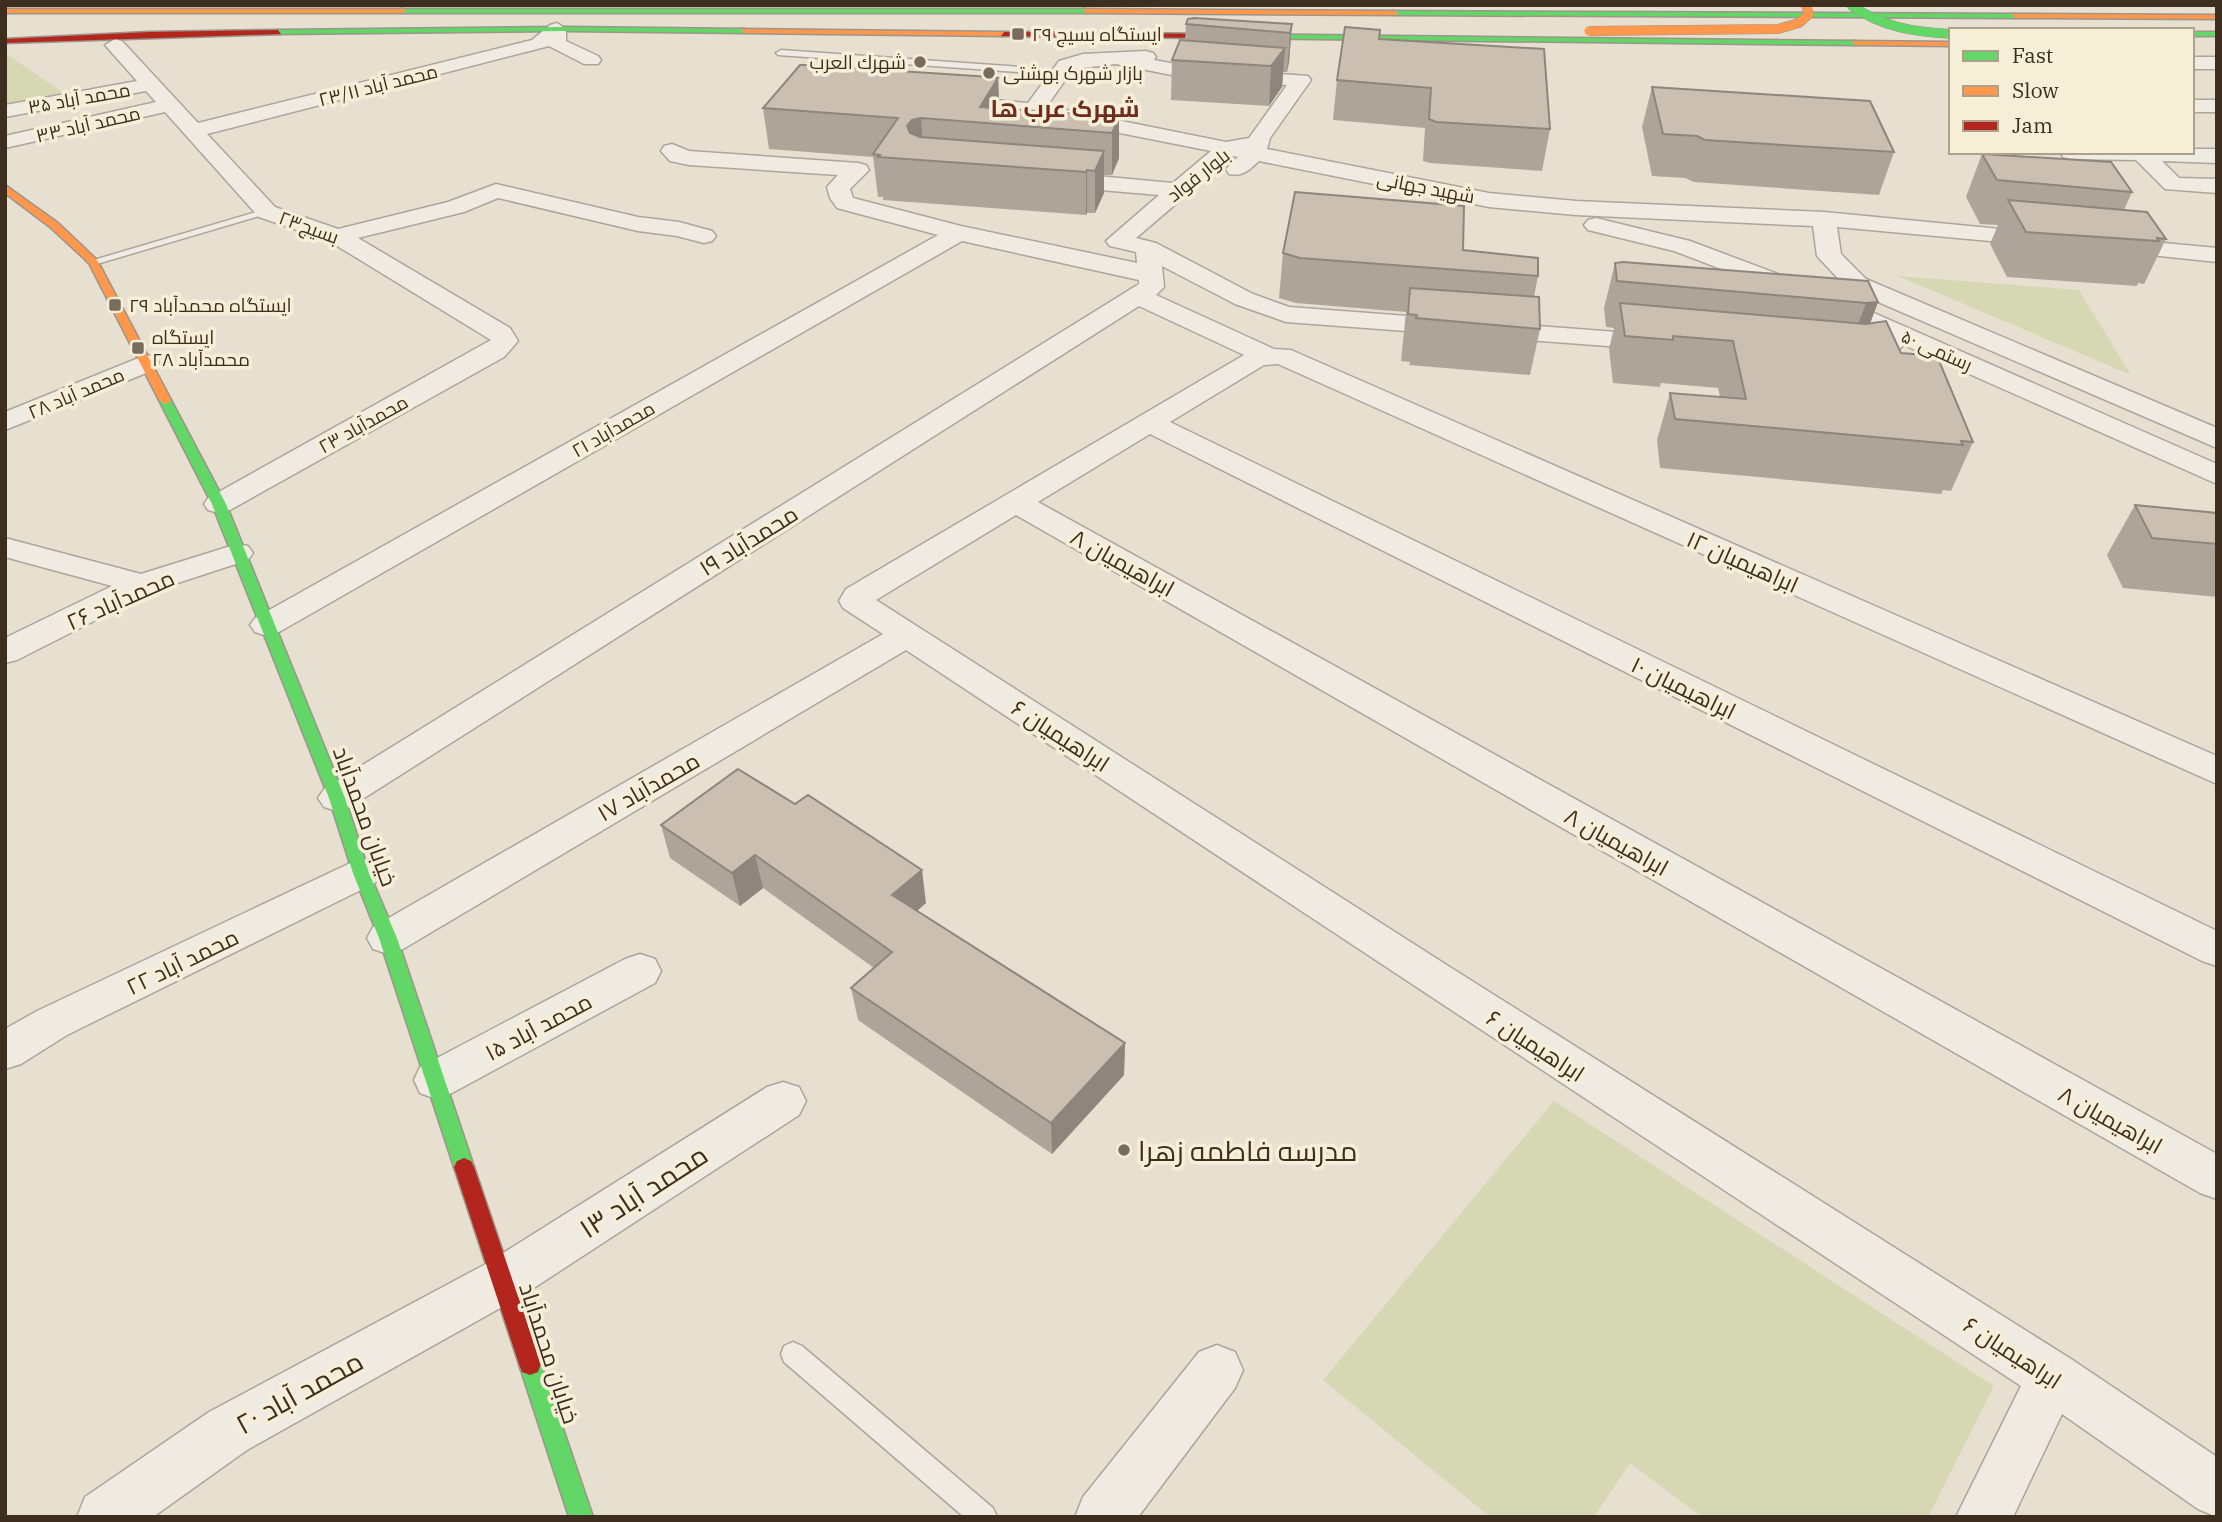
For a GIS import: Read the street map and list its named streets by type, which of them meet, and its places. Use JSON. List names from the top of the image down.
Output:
{
  "streets": {
    "main road": ["خیابان محمدآباد"],
    "street": [
      "محمد آباد ۲۳/۱۱",
      "محمد آباد ۳۵",
      "محمد آباد ۳۳",
      "بلوار فواد",
      "شهید جهانی",
      "بسیج۲۳",
      "رستمی ۵۰",
      "محمد آباد ۲۸",
      "محمدآباد ۲۳",
      "محمدآباد ۲۱",
      "محمدآباد ۱۹",
      "ابراهیمیان ۱۲",
      "ابراهیمیان ۸",
      "محمدآباد ۲۶",
      "ابراهیمیان ۱۰",
      "ابراهیمیان ۶",
      "محمدآباد ۱۷",
      "محمد آباد ۲۲",
      "محمد آباد ۱۵",
      "محمد آباد ۱۳",
      "محمد آباد ۲۰"
    ]
  },
  "crossings": [
    ["محمد آباد ۲۳/۱۱", "بسیج۲۳"],
    ["محمد آباد ۳۵", "بسیج۲۳"],
    ["محمد آباد ۳۳", "بسیج۲۳"],
    ["بلوار فواد", "شهید جهانی"],
    ["بلوار فواد", "محمدآباد ۱۹"],
    ["بلوار فواد", "ابراهیمیان ۱۲"],
    ["شهید جهانی", "رستمی ۵۰"],
    ["بسیج۲۳", "محمدآباد ۲۳"],
    ["محمد آباد ۲۸", "خیابان محمدآباد"],
    ["محمدآباد ۲۳", "خیابان محمدآباد"],
    ["محمدآباد ۲۱", "خیابان محمدآباد"],
    ["محمدآباد ۱۹", "ابراهیمیان ۱۲"],
    ["محمدآباد ۱۹", "خیابان محمدآباد"],
    ["ابراهیمیان ۸", "ابراهیمیان ۶"],
    ["محمدآباد ۲۶", "خیابان محمدآباد"],
    ["ابراهیمیان ۶", "محمدآباد ۱۷"],
    ["محمدآباد ۱۷", "خیابان محمدآباد"],
    ["خیابان محمدآباد", "محمد آباد ۲۲"],
    ["خیابان محمدآباد", "محمد آباد ۱۵"],
    ["خیابان محمدآباد", "محمد آباد ۱۳"],
    ["خیابان محمدآباد", "محمد آباد ۲۰"],
    ["محمد آباد ۱۳", "محمد آباد ۲۰"]
  ],
  "districts": ["شهرک عرب ها"],
  "places": {
    "transit": ["ایستگاه بسیج ۲۹", "ایستگاه محمدآباد ۲۹", "ایستگاه محمدآباد ۲۸"],
    "other": ["شهرك العرب", "بازار شهرک بهشتی", "مدرسه فاطمه زهرا"]
  },
  "legend": ["Fast", "Slow", "Jam"]
}
